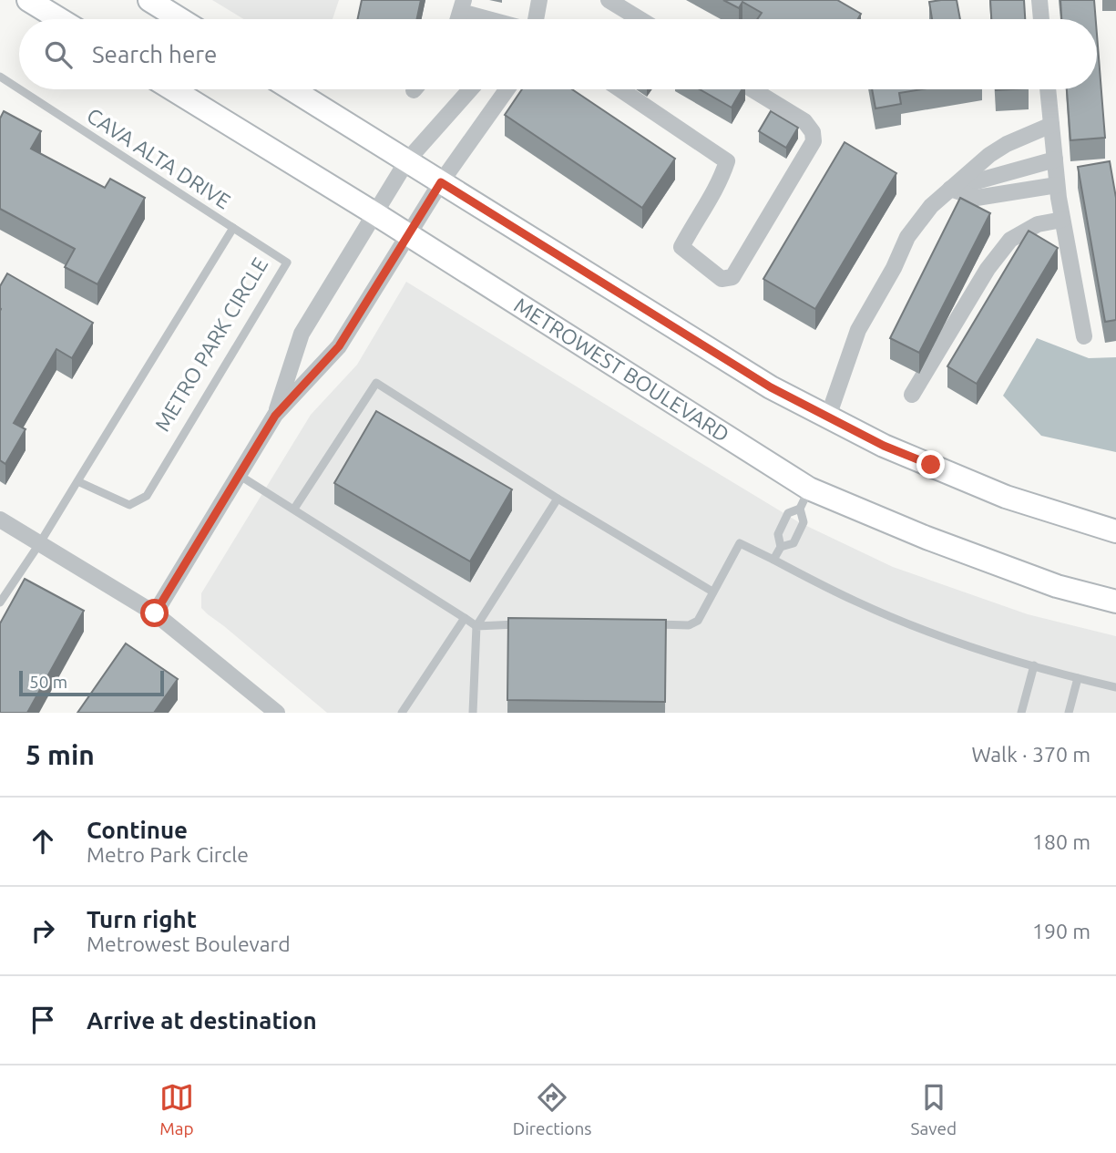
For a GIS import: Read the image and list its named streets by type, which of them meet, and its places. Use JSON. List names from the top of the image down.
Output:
{
  "streets": {
    "street": ["METROWEST BOULEVARD"],
    "lane": ["CAVA ALTA DRIVE", "METRO PARK CIRCLE"]
  },
  "crossings": [
    ["CAVA ALTA DRIVE", "METRO PARK CIRCLE"]
  ],
  "scale_bar": "50 m",
  "page": {
    "search": "Search here",
    "scale": "50 m",
    "heading": ["5 min", "Walk · 370 m"],
    "list": [
      ["Continue", "Metro Park Circle", "180 m"],
      ["Turn right", "Metrowest Boulevard", "190 m"],
      "Arrive at destination"
    ],
    "nav": ["Map", "Directions", "Saved"]
  }
}
